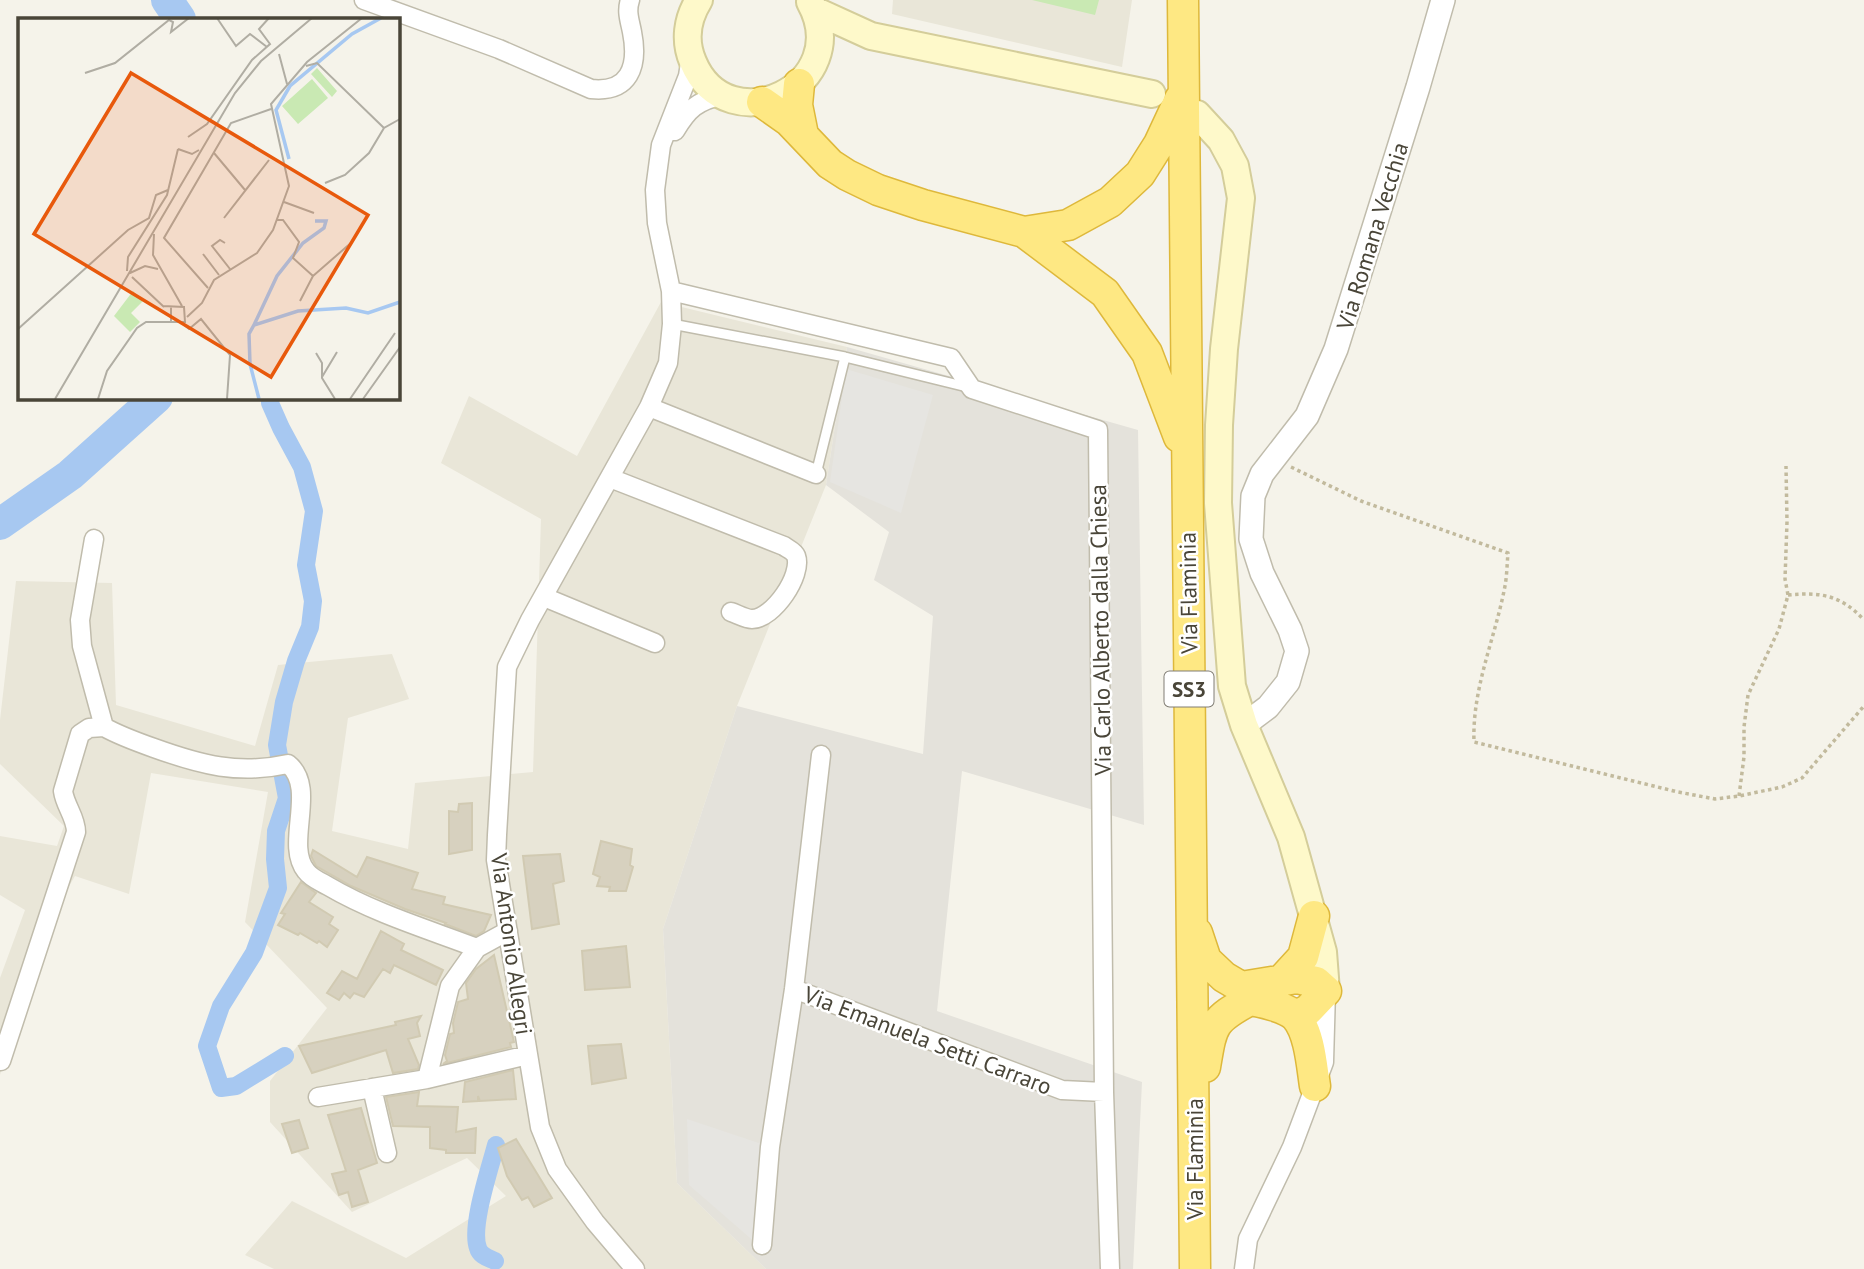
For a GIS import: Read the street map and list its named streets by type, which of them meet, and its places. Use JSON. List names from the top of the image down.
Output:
{
  "streets": {
    "highway": ["Via Flaminia", "SS3"],
    "street": [
      "Via Romana Vecchia",
      "Via Carlo Alberto dalla Chiesa",
      "Via Antonio Allegri",
      "Via Emanuela Setti Carraro"
    ]
  },
  "crossings": [
    ["Via Carlo Alberto dalla Chiesa", "Via Antonio Allegri"],
    ["Via Carlo Alberto dalla Chiesa", "Via Emanuela Setti Carraro"]
  ]
}
